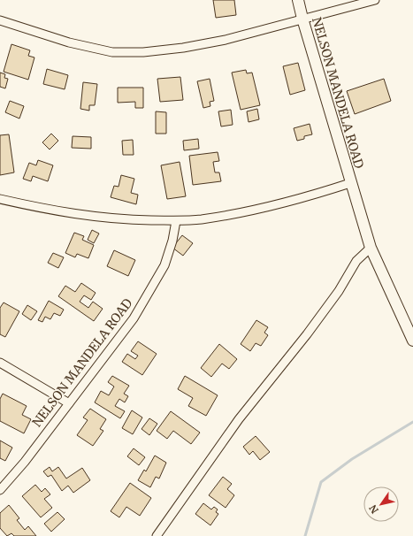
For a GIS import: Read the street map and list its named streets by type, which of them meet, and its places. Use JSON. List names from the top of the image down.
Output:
{
  "streets": {
    "street": ["NELSON MANDELA ROAD"]
  },
  "north": "bottom left"
}
